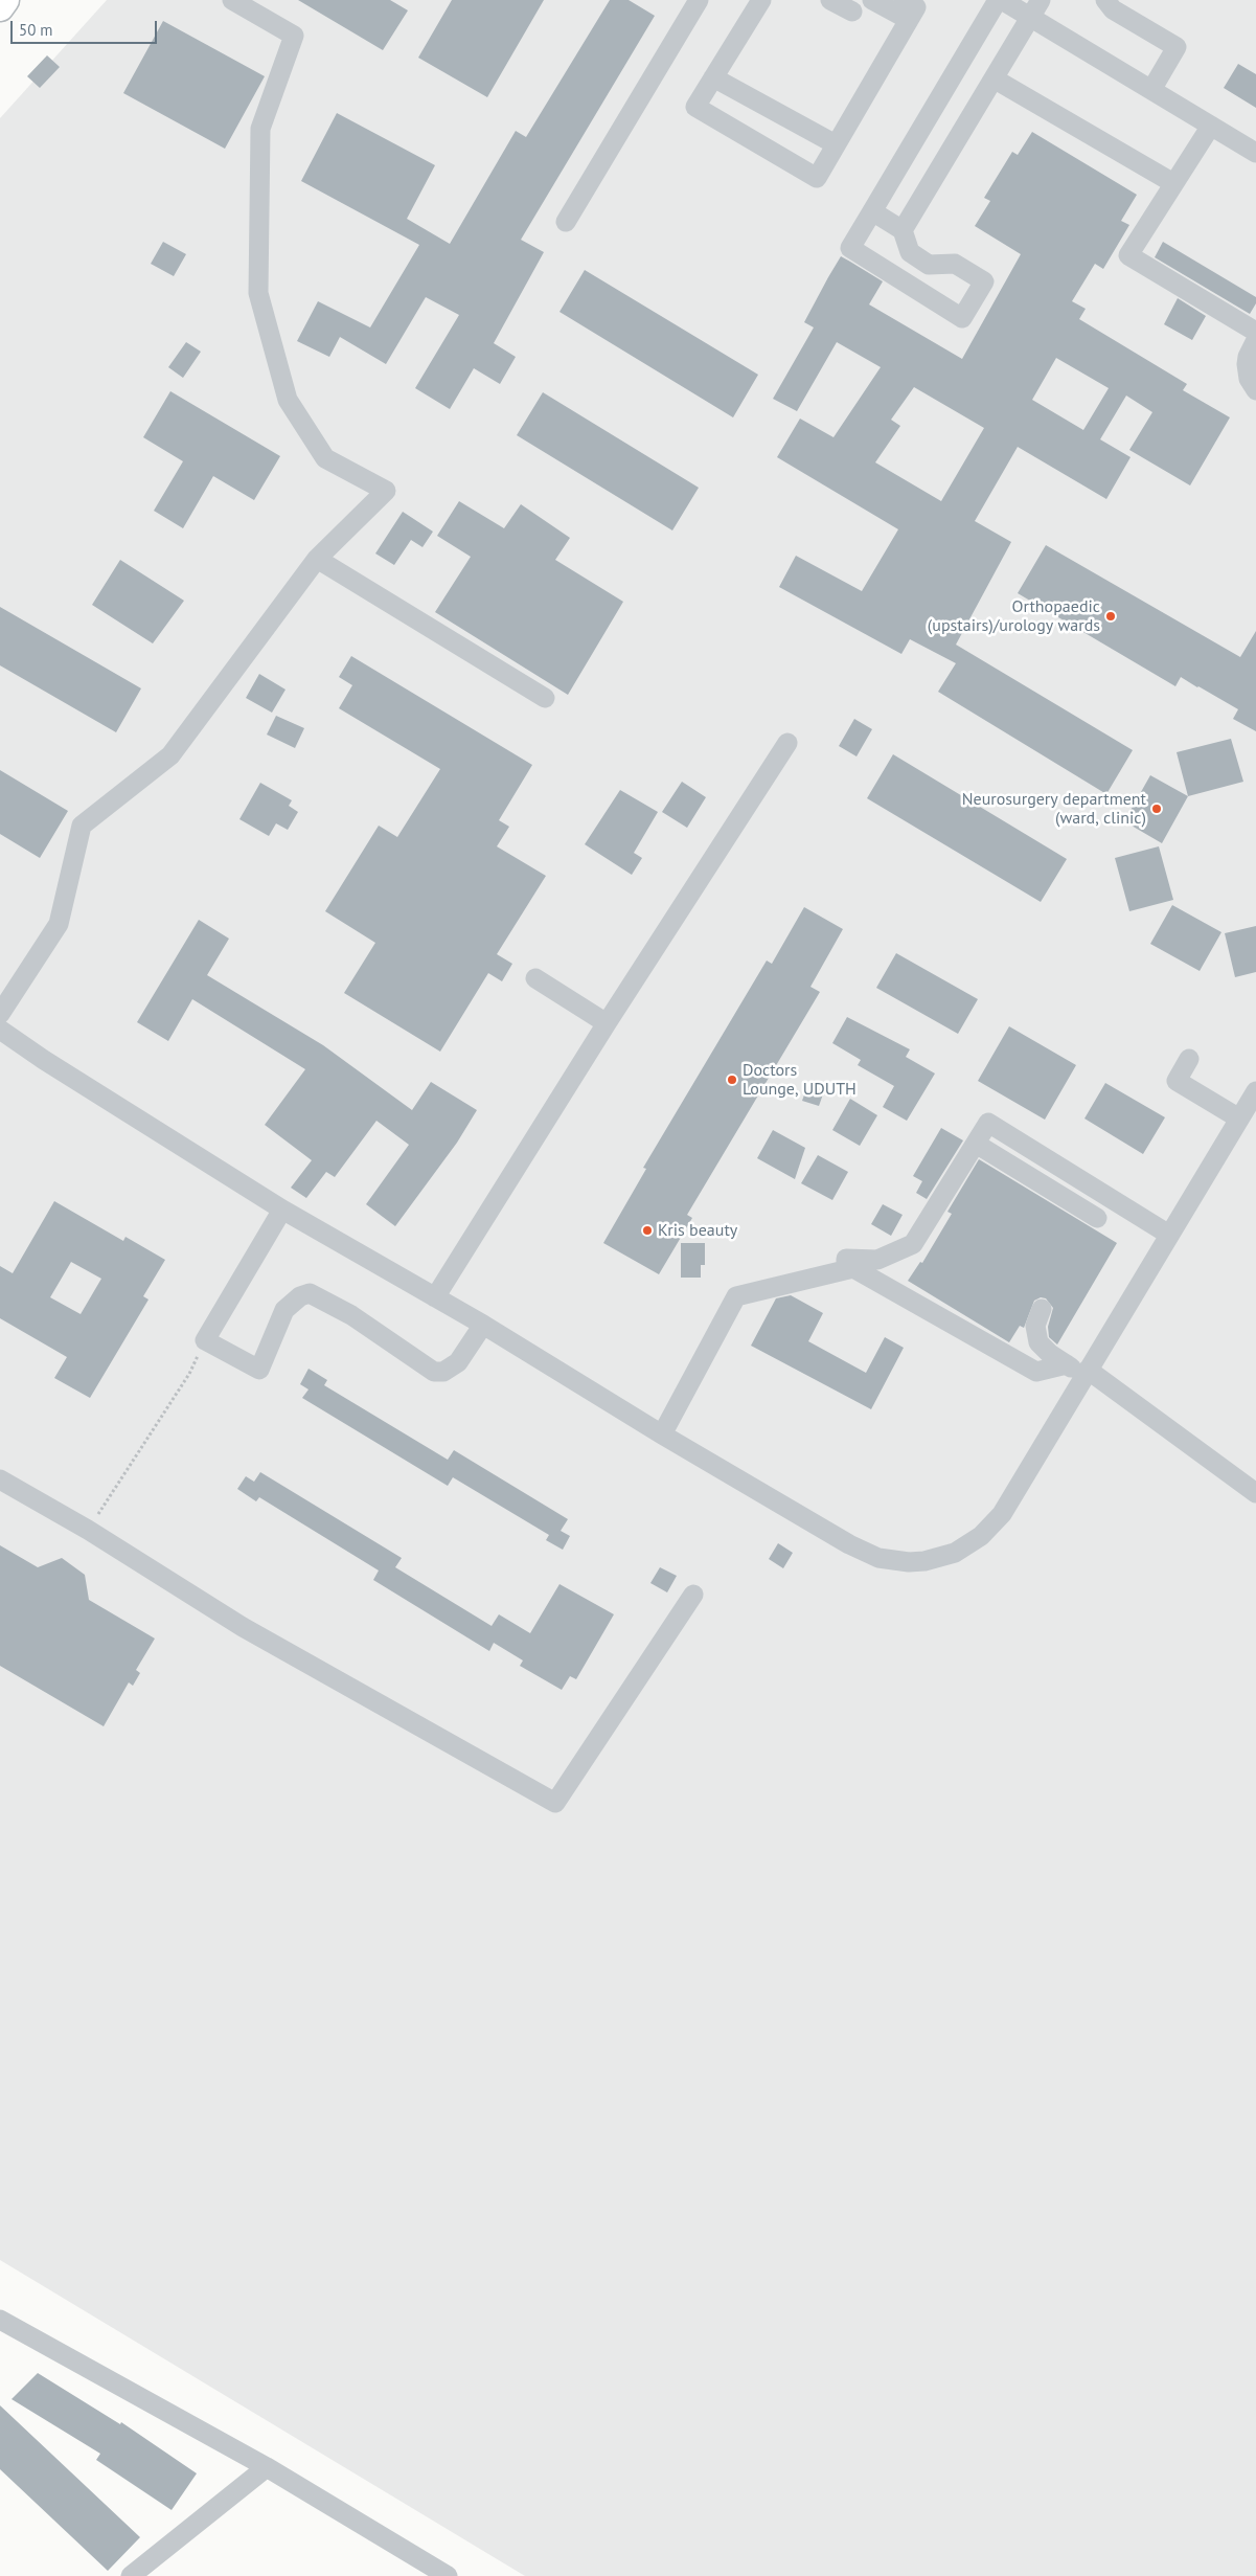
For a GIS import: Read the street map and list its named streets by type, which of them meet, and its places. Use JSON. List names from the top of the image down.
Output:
{
  "places": [
    "Orthopaedic (upstairs)/urology wards",
    "Neurosurgery department (ward, clinic)",
    "Doctors Lounge, UDUTH",
    "Kris beauty"
  ],
  "scale_bar": "50 m"
}
